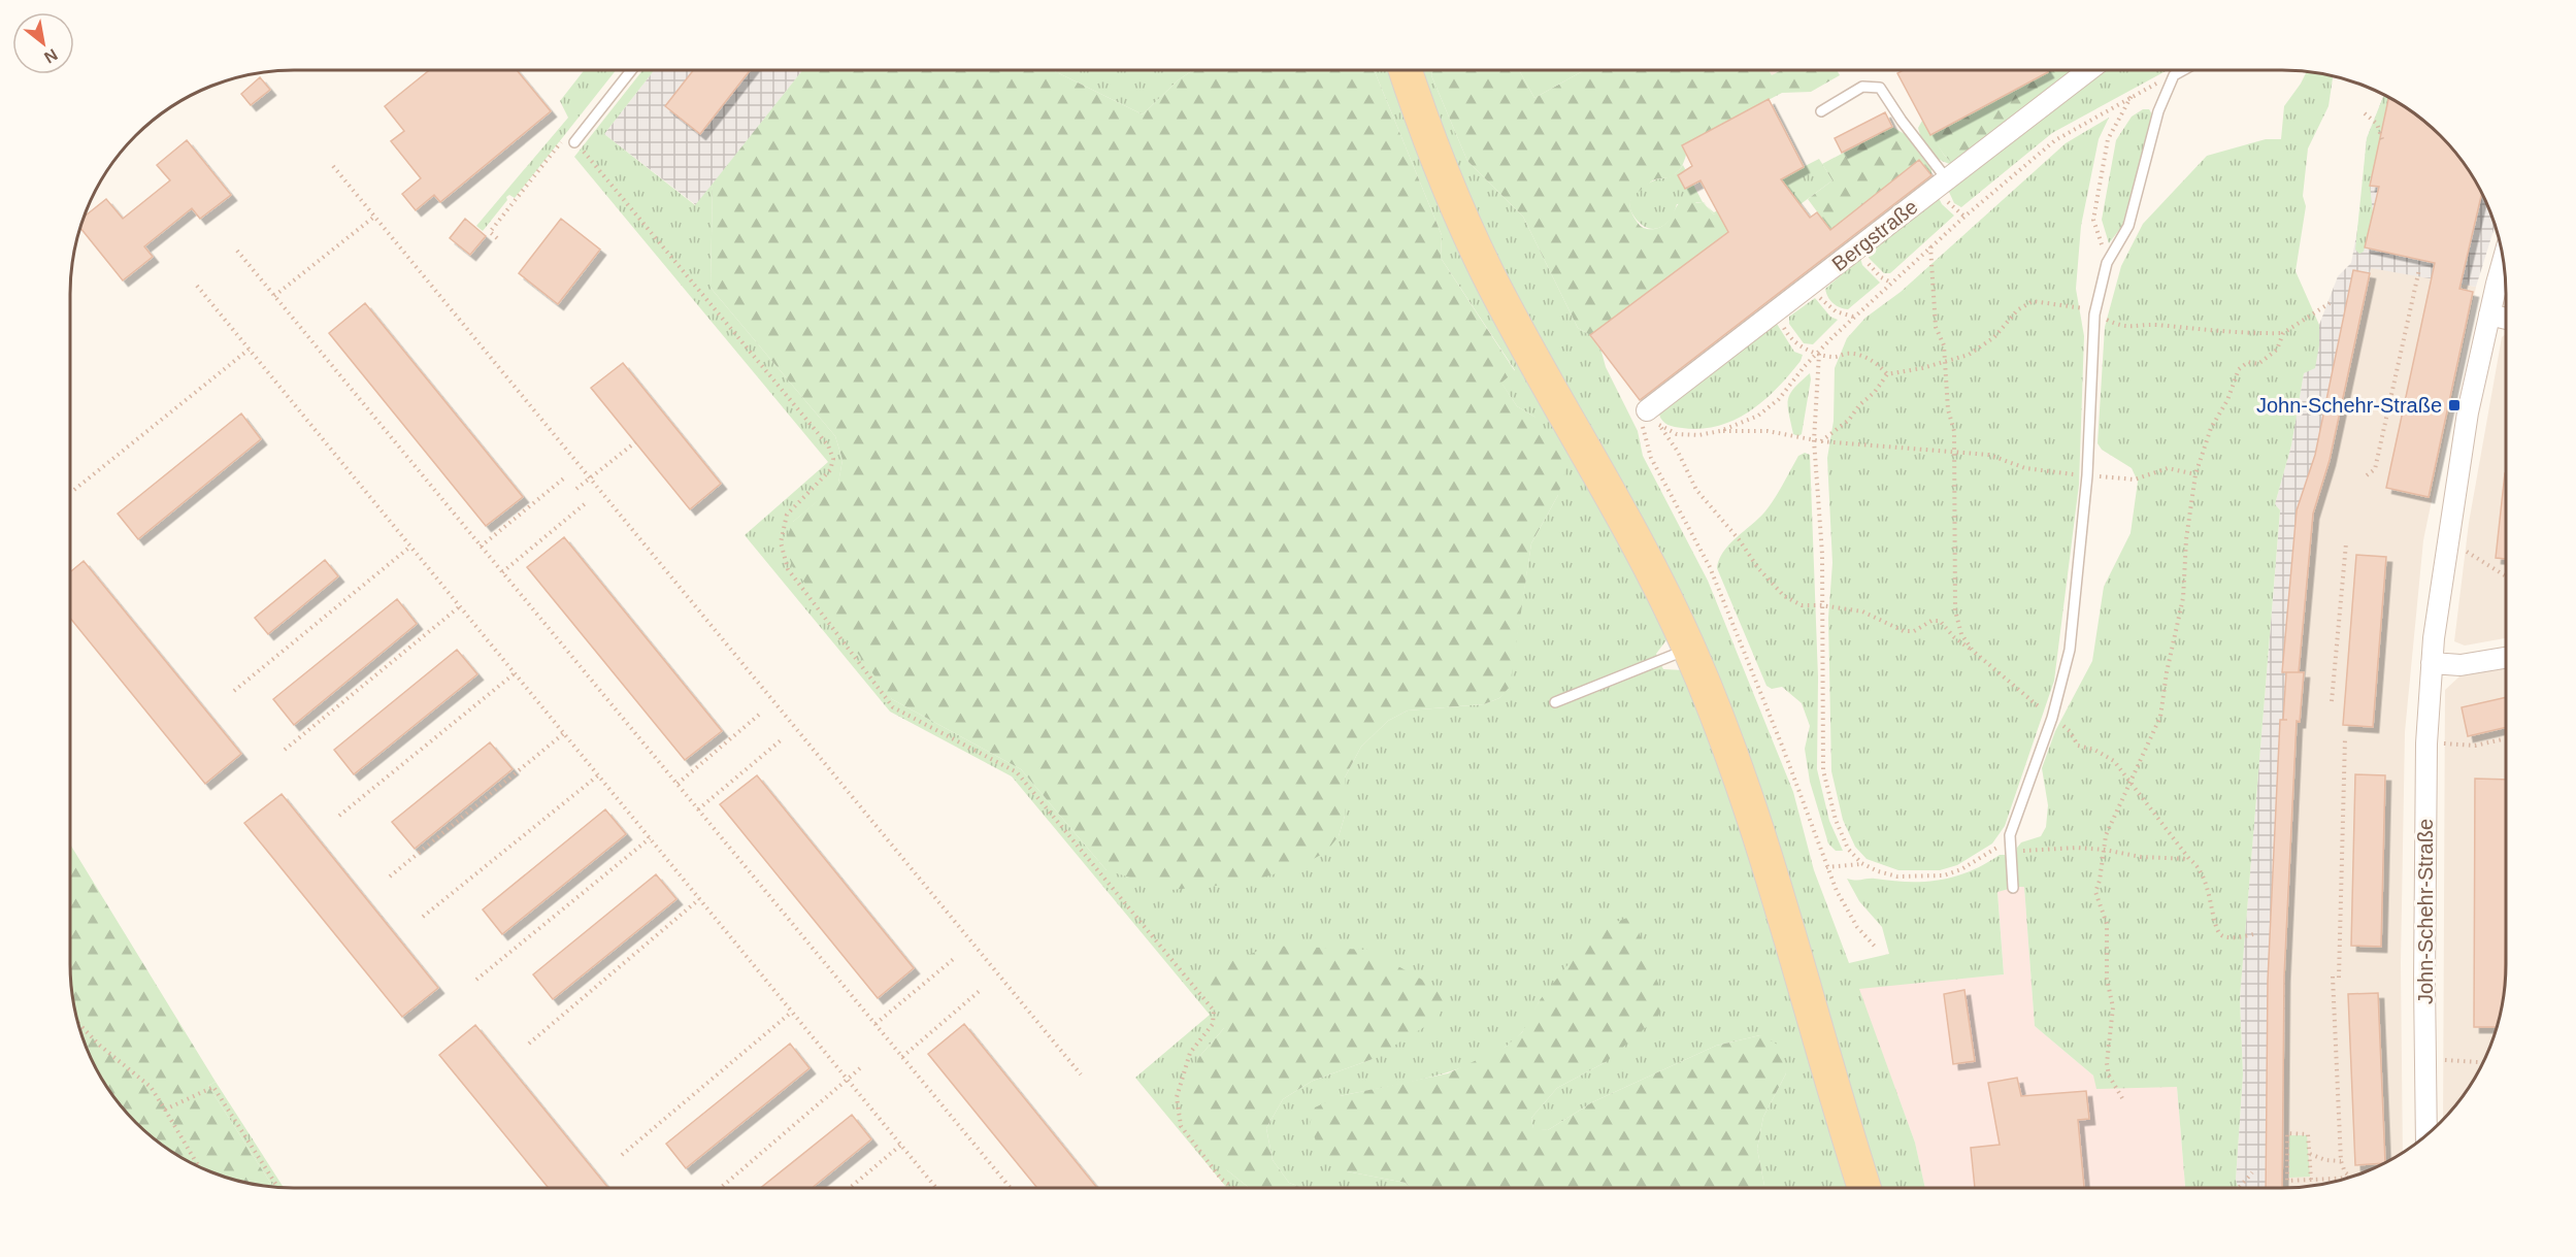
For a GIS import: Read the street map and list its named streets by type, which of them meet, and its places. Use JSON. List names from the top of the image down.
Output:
{
  "streets": {
    "street": ["Bergstraße", "John-Schehr-Straße"]
  },
  "places": {
    "transit": ["John-Schehr-Straße"]
  },
  "north": "bottom right"
}
